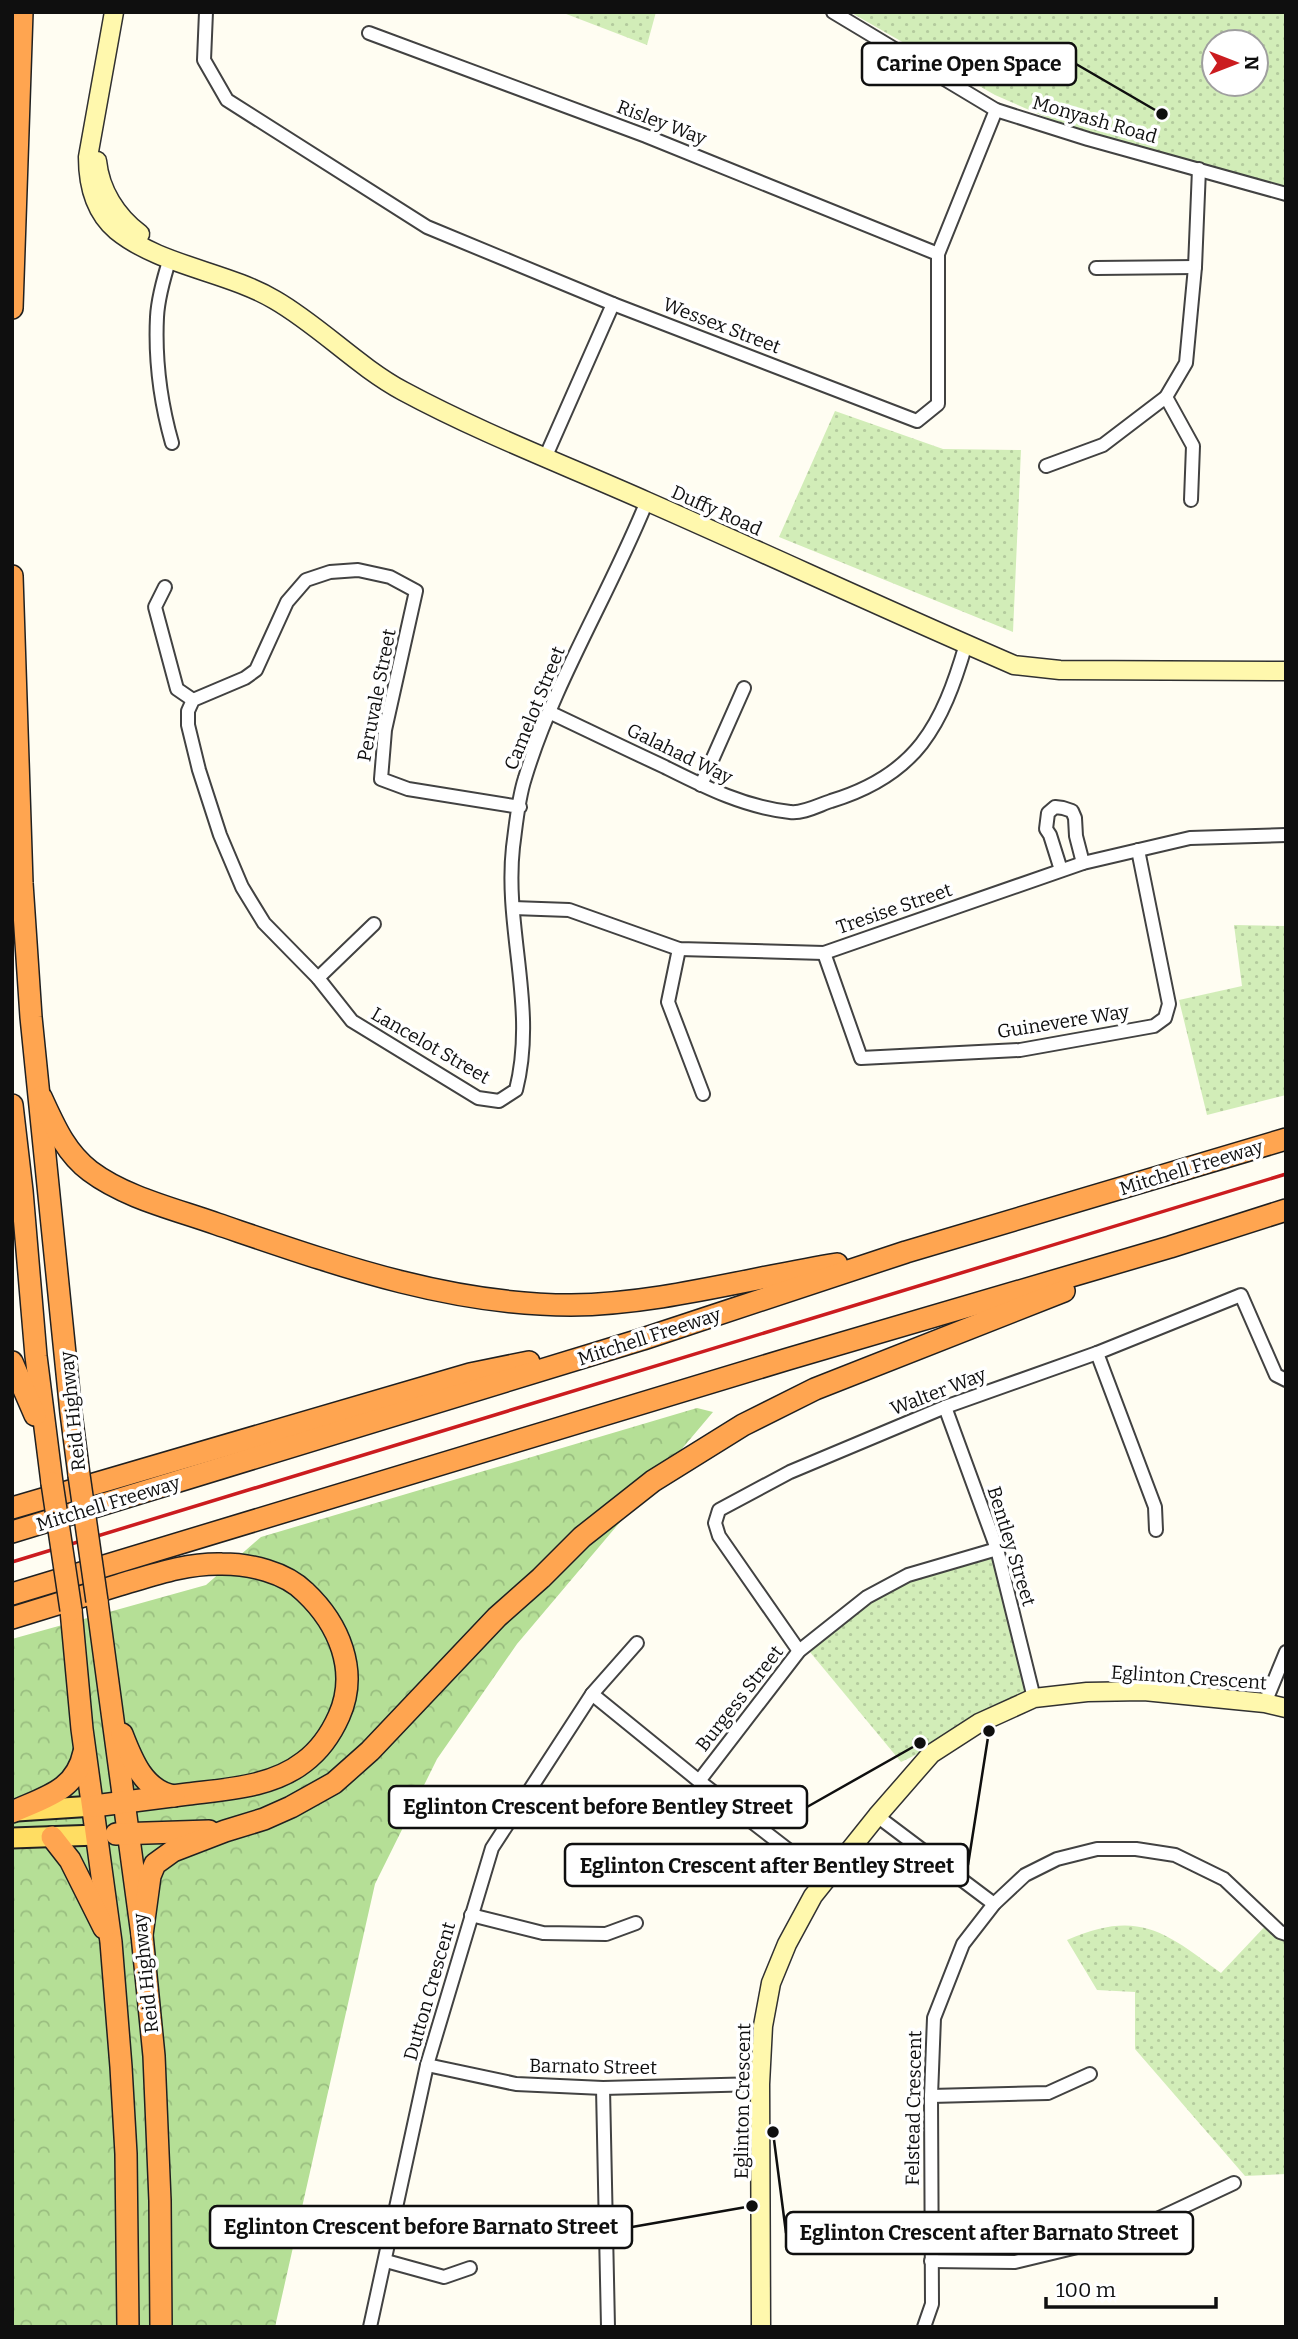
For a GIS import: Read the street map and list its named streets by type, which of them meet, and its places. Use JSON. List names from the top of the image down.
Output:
{
  "streets": {
    "highway": ["Mitchell Freeway", "Reid Highway"],
    "main road": ["Duffy Road", "Eglinton Crescent"],
    "street": [
      "Monyash Road",
      "Risley Way",
      "Wessex Street",
      "Peruvale Street",
      "Camelot Street",
      "Galahad Way",
      "Tresise Street",
      "Guinevere Way",
      "Lancelot Street",
      "Walter Way",
      "Bentley Street",
      "Burgess Street",
      "Dutton Crescent",
      "Barnato Street",
      "Felstead Crescent"
    ]
  },
  "crossings": [
    ["Monyash Road", "Wessex Street"],
    ["Risley Way", "Wessex Street"],
    ["Duffy Road", "Camelot Street"],
    ["Duffy Road", "Galahad Way"],
    ["Peruvale Street", "Camelot Street"],
    ["Peruvale Street", "Lancelot Street"],
    ["Camelot Street", "Galahad Way"],
    ["Camelot Street", "Tresise Street"],
    ["Camelot Street", "Lancelot Street"],
    ["Tresise Street", "Guinevere Way"],
    ["Walter Way", "Bentley Street"],
    ["Walter Way", "Burgess Street"],
    ["Bentley Street", "Eglinton Crescent"],
    ["Bentley Street", "Burgess Street"],
    ["Eglinton Crescent", "Barnato Street"],
    ["Dutton Crescent", "Barnato Street"]
  ],
  "places": [
    "Carine Open Space",
    "Eglinton Crescent after Bentley Street",
    "Eglinton Crescent before Bentley Street",
    "Eglinton Crescent after Barnato Street",
    "Eglinton Crescent before Barnato Street"
  ],
  "scale_bar": "100 m",
  "north": "right"
}
